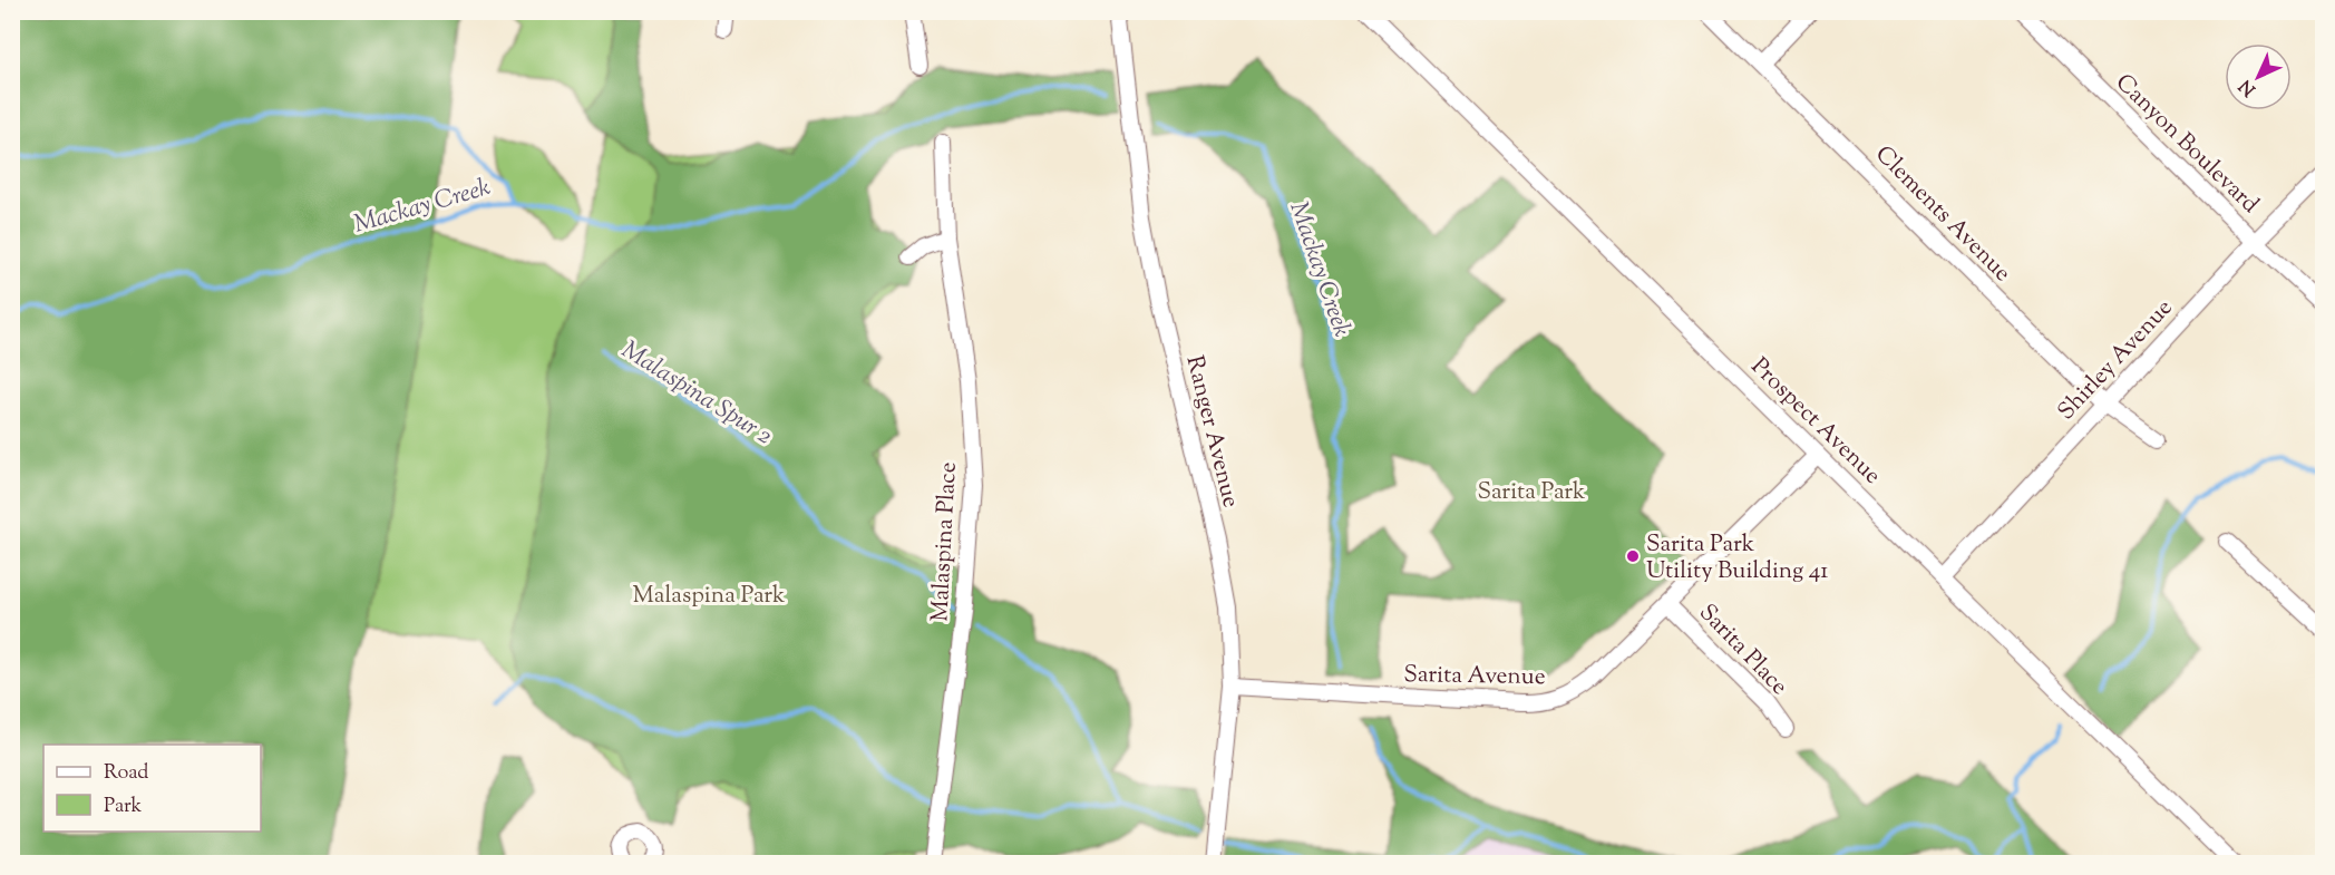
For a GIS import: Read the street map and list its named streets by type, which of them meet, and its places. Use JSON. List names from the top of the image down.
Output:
{
  "streets": {
    "street": [
      "Canyon Boulevard",
      "Clements Avenue",
      "Shirley Avenue",
      "Prospect Avenue",
      "Ranger Avenue",
      "Malaspina Place",
      "Sarita Place",
      "Sarita Avenue"
    ]
  },
  "crossings": [
    ["Canyon Boulevard", "Shirley Avenue"],
    ["Clements Avenue", "Shirley Avenue"],
    ["Shirley Avenue", "Prospect Avenue"],
    ["Prospect Avenue", "Sarita Avenue"],
    ["Ranger Avenue", "Sarita Avenue"],
    ["Sarita Place", "Sarita Avenue"]
  ],
  "water": ["Mackay Creek", "Malaspina Spur 2"],
  "parks": ["Sarita Park", "Malaspina Park"],
  "places": ["Sarita Park Utility Building 41"],
  "legend": ["Road", "Park"],
  "north": "bottom left"
}
